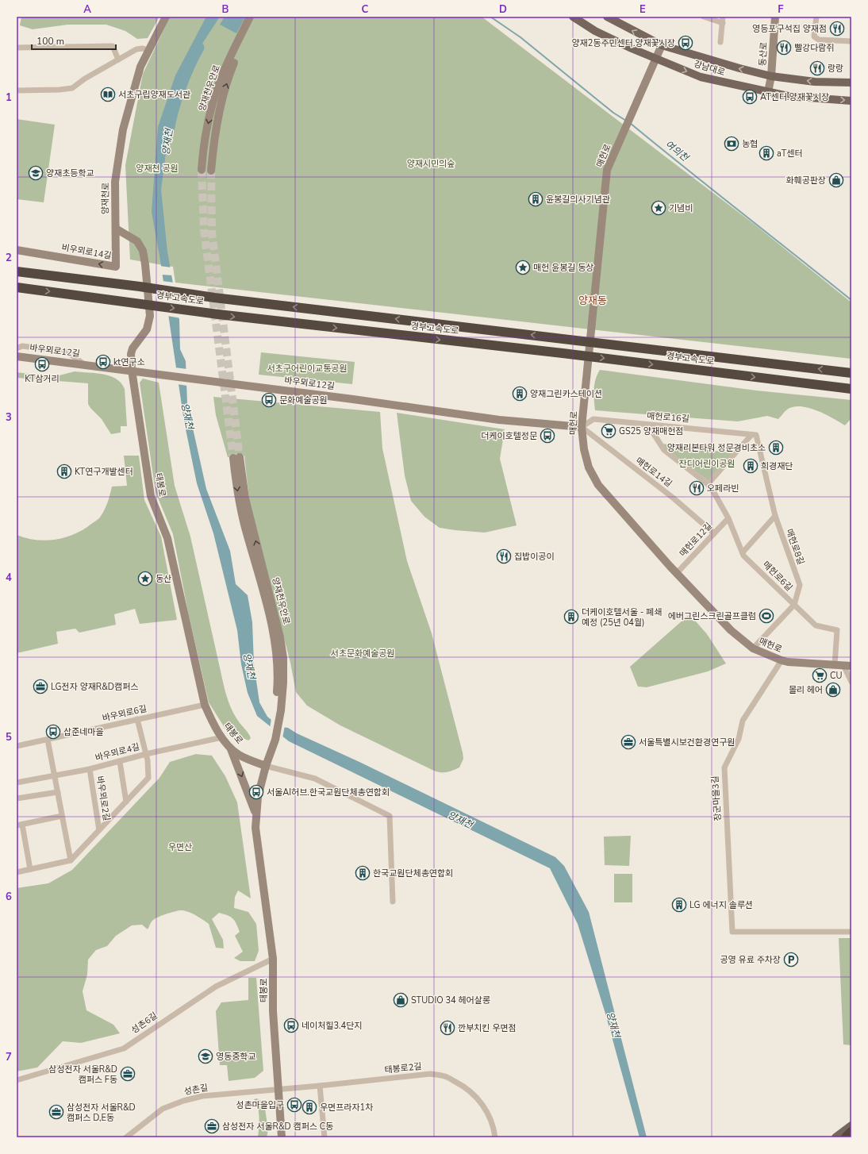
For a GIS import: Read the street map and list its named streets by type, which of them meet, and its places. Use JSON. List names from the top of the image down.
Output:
{
  "streets": {
    "highway": ["경부고속도로"],
    "main road": ["강남대로"],
    "street": [
      "동산로",
      "양재천우안로",
      "매헌로",
      "양재천로",
      "비우뫼로14길",
      "바우뫼로12길",
      "매헌로16길",
      "매헌로14길",
      "태봉로",
      "매헌로12길",
      "매헌로8길",
      "매헌로6길",
      "바우뫼로6길",
      "바우뫼로4길",
      "바우뫼로2길",
      "장군마을3길",
      "성촌6길",
      "태봉로2길",
      "성촌길"
    ]
  },
  "crossings": [
    ["동산로", "강남대로"],
    ["강남대로", "매헌로"],
    ["양재천우안로", "태봉로"],
    ["매헌로", "바우뫼로12길"],
    ["매헌로", "매헌로16길"],
    ["매헌로", "매헌로14길"],
    ["매헌로", "매헌로12길"],
    ["매헌로", "매헌로8길"],
    ["매헌로", "매헌로6길"],
    ["매헌로", "장군마을3길"],
    ["양재천로", "비우뫼로14길"],
    ["바우뫼로12길", "매헌로16길"],
    ["바우뫼로12길", "매헌로14길"],
    ["바우뫼로12길", "태봉로"],
    ["매헌로16길", "매헌로14길"],
    ["매헌로16길", "매헌로8길"],
    ["매헌로16길", "매헌로6길"],
    ["매헌로14길", "매헌로12길"],
    ["태봉로", "바우뫼로6길"],
    ["태봉로", "바우뫼로4길"],
    ["태봉로", "성촌6길"],
    ["태봉로", "태봉로2길"],
    ["태봉로", "성촌길"],
    ["매헌로12길", "매헌로6길"],
    ["매헌로8길", "매헌로6길"],
    ["바우뫼로6길", "바우뫼로2길"],
    ["바우뫼로4길", "바우뫼로2길"],
    ["태봉로2길", "성촌길"]
  ],
  "districts": ["양재동"],
  "water": ["양재천", "여의천"],
  "parks": [
    "양재시민의숲",
    "양재천 공원",
    "서초구어린이교통공원",
    "잔디어린이공원",
    "서초문화예술공원",
    "우면산"
  ],
  "places": {
    "restaurant": [
      "영등포구석집 양재점",
      "빨강다람쥐",
      "랑랑",
      "오페라빈",
      "집밥이공이",
      "깐부치킨 우면점"
    ],
    "bus stop": [
      "양재2동주민센터.양재꽃시장",
      "AT센터.양재꽃시장",
      "kt연구소",
      "KT삼거리",
      "문화예술공원",
      "더케이호텔정문",
      "삽준네마을",
      "서울AI허브.한국교원단체총연합회",
      "네이처힐3.4단지",
      "성촌마을입구"
    ],
    "library": ["서초구립양재도서관"],
    "bank": ["농협"],
    "building": [
      "aT센터",
      "윤봉길의사기념관",
      "양재그린카스테이션",
      "양재리본타워 정문경비초소",
      "희경재단",
      "KT연구개발센터",
      "더케이호텔서울 - 폐쇄 예정 (25년 04월)",
      "한국교원단체총연합회",
      "LG 에너지 솔루션",
      "우면프라자1차"
    ],
    "school or university": ["양재초등학교", "영동중학교"],
    "shop": ["화훼공판장", "몰리 헤어", "STUDIO 34 헤어살롱"],
    "place": ["기념비", "매헌 윤봉길 동상", "동산"],
    "supermarket": ["GS25 양재매헌점", "CU"],
    "sports": ["에버그린스크린골프클럼"],
    "office": [
      "LG전자 양재R&D캠퍼스",
      "서울특별시보건환경연구원",
      "삼성전자 서울R&D 캠퍼스 F동",
      "삼성전자 서울R&D 캠퍼스 D,E동",
      "삼성전자 서울R&D 캠퍼스 C동"
    ],
    "parking": ["공영 유료 주차장"]
  },
  "scale_bar": "100 m",
  "grid": {
    "columns": [
      "A",
      "B",
      "C",
      "D",
      "E",
      "F"
    ],
    "rows": [
      "1",
      "2",
      "3",
      "4",
      "5",
      "6",
      "7"
    ]
  }
}
